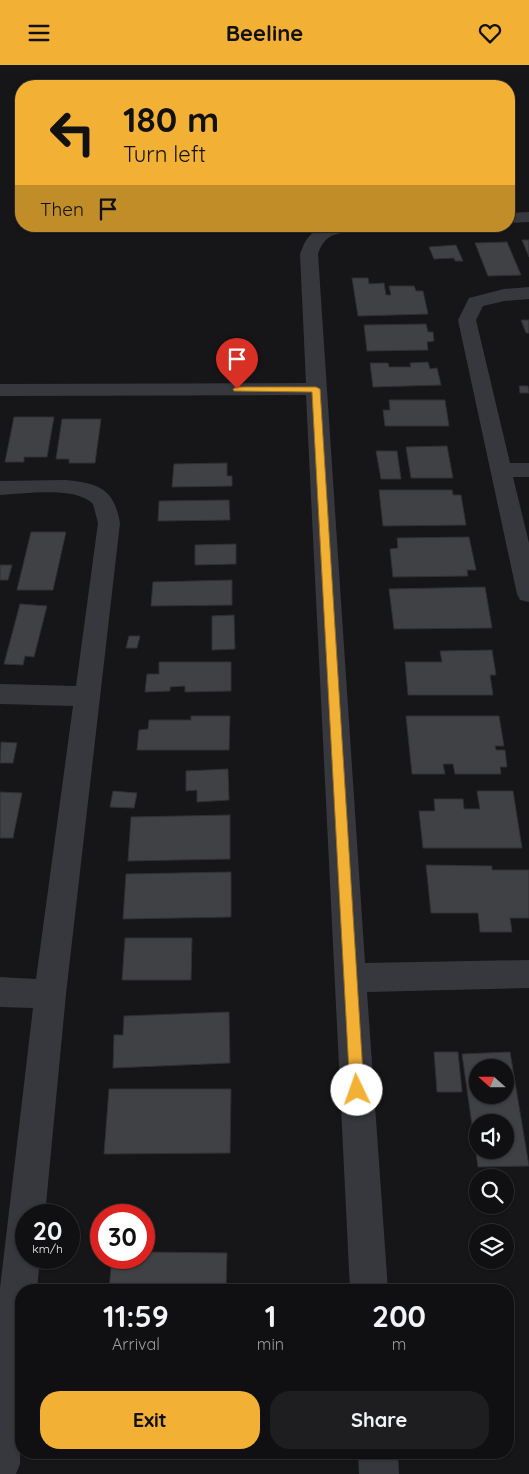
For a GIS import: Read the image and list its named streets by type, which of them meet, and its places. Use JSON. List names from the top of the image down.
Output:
{
  "north": "left",
  "page": {
    "header": "Beeline",
    "turn": ["180 m", "Turn left"],
    "then": "Then",
    "speed": "20 km/h",
    "limit": "30",
    "eta": [
      "11:59",
      "Arrival",
      "1",
      "min",
      "200",
      "m"
    ],
    "buttons": ["Exit", "Share"]
  }
}
